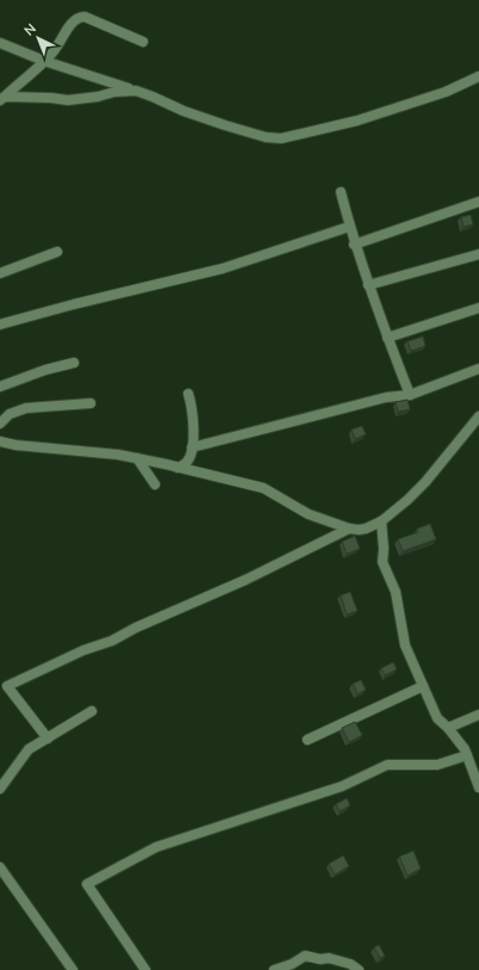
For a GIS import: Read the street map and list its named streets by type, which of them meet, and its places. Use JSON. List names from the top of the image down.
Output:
{
  "north": "top left"
}
